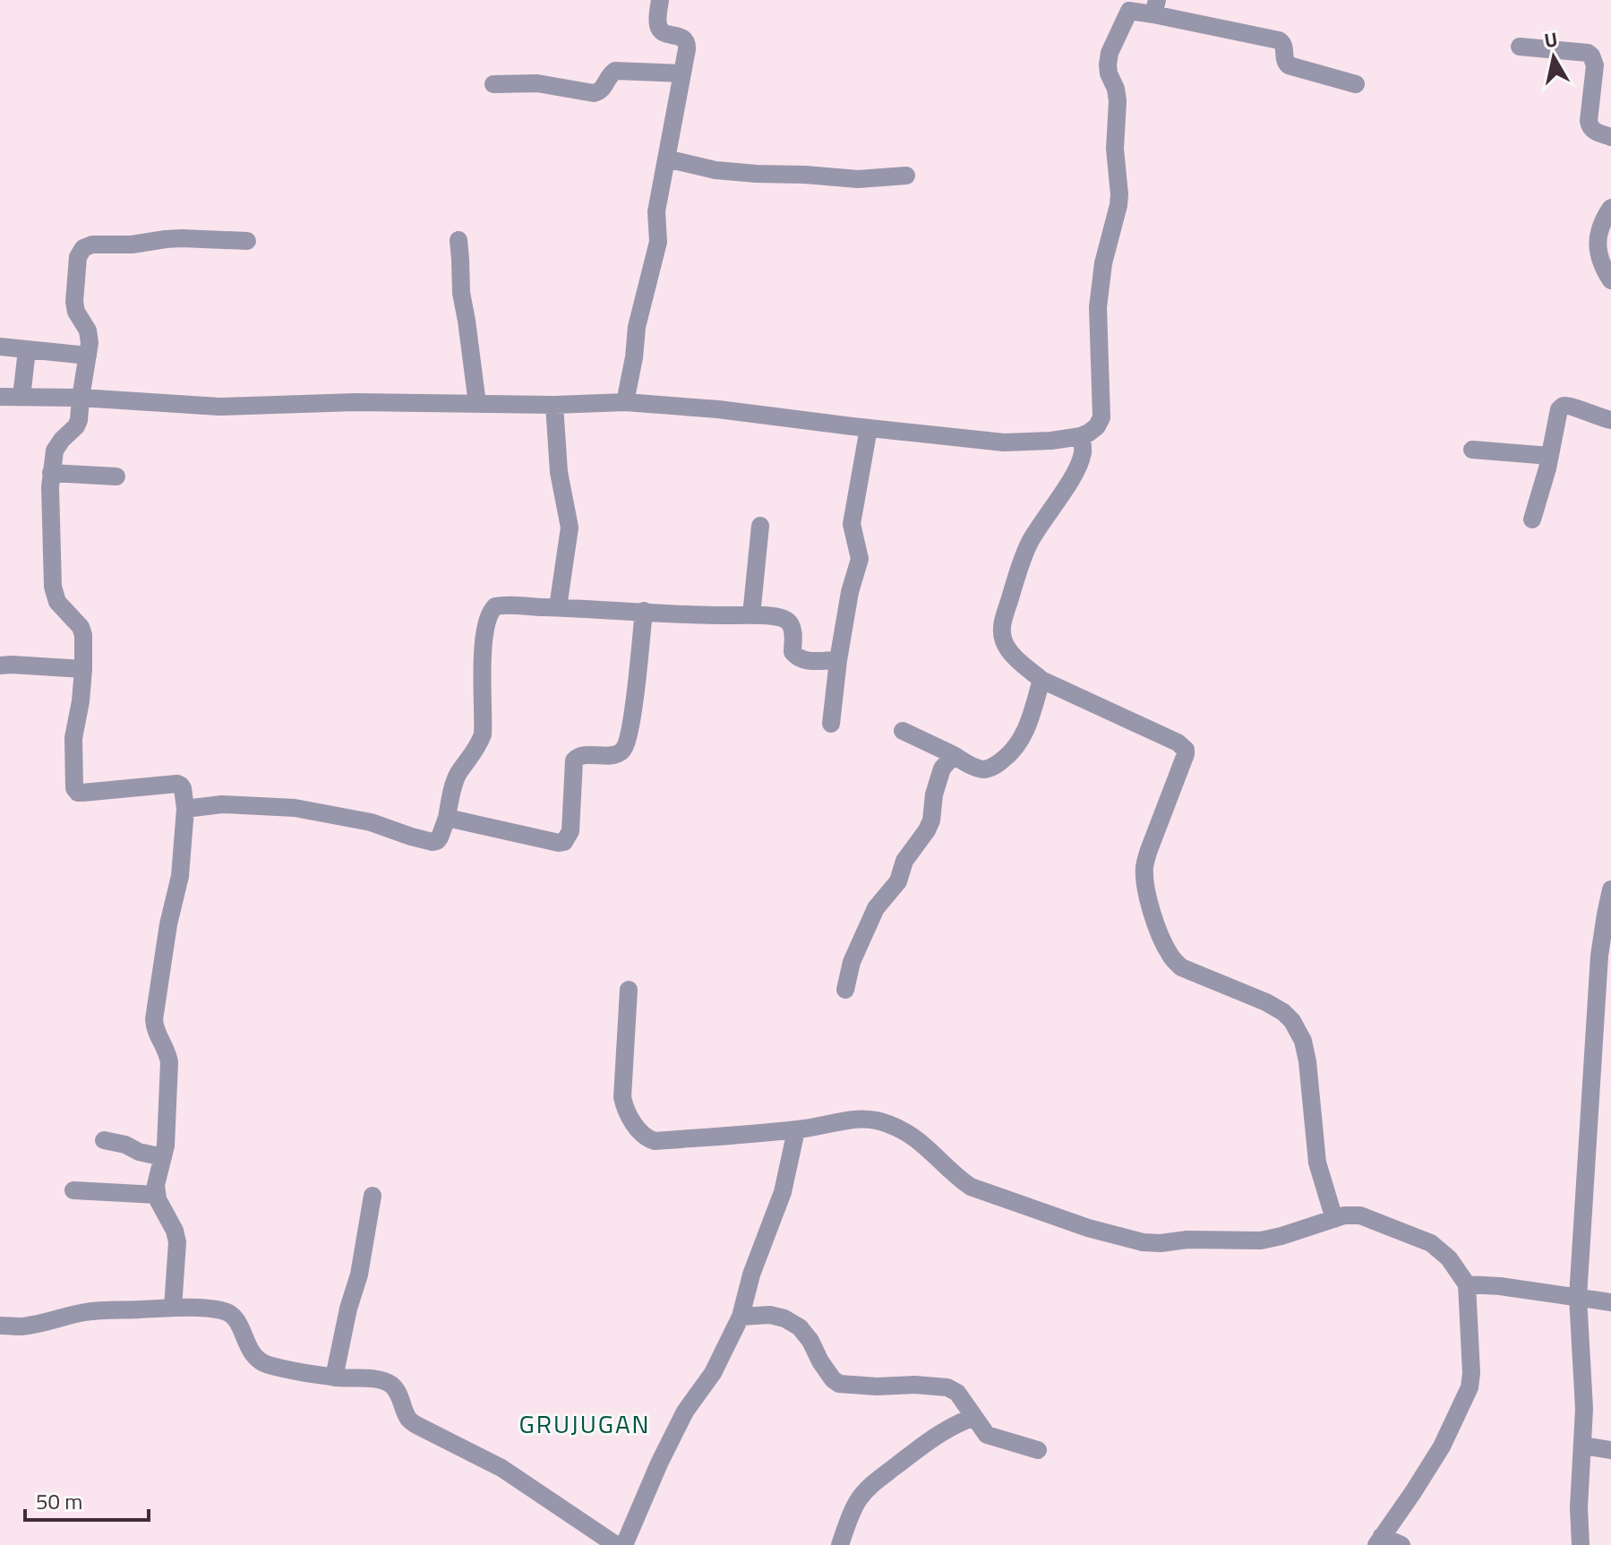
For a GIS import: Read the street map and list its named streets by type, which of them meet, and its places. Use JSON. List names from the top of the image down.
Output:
{
  "districts": ["GRUJUGAN"],
  "scale_bar": "50 m",
  "north": "top"
}
